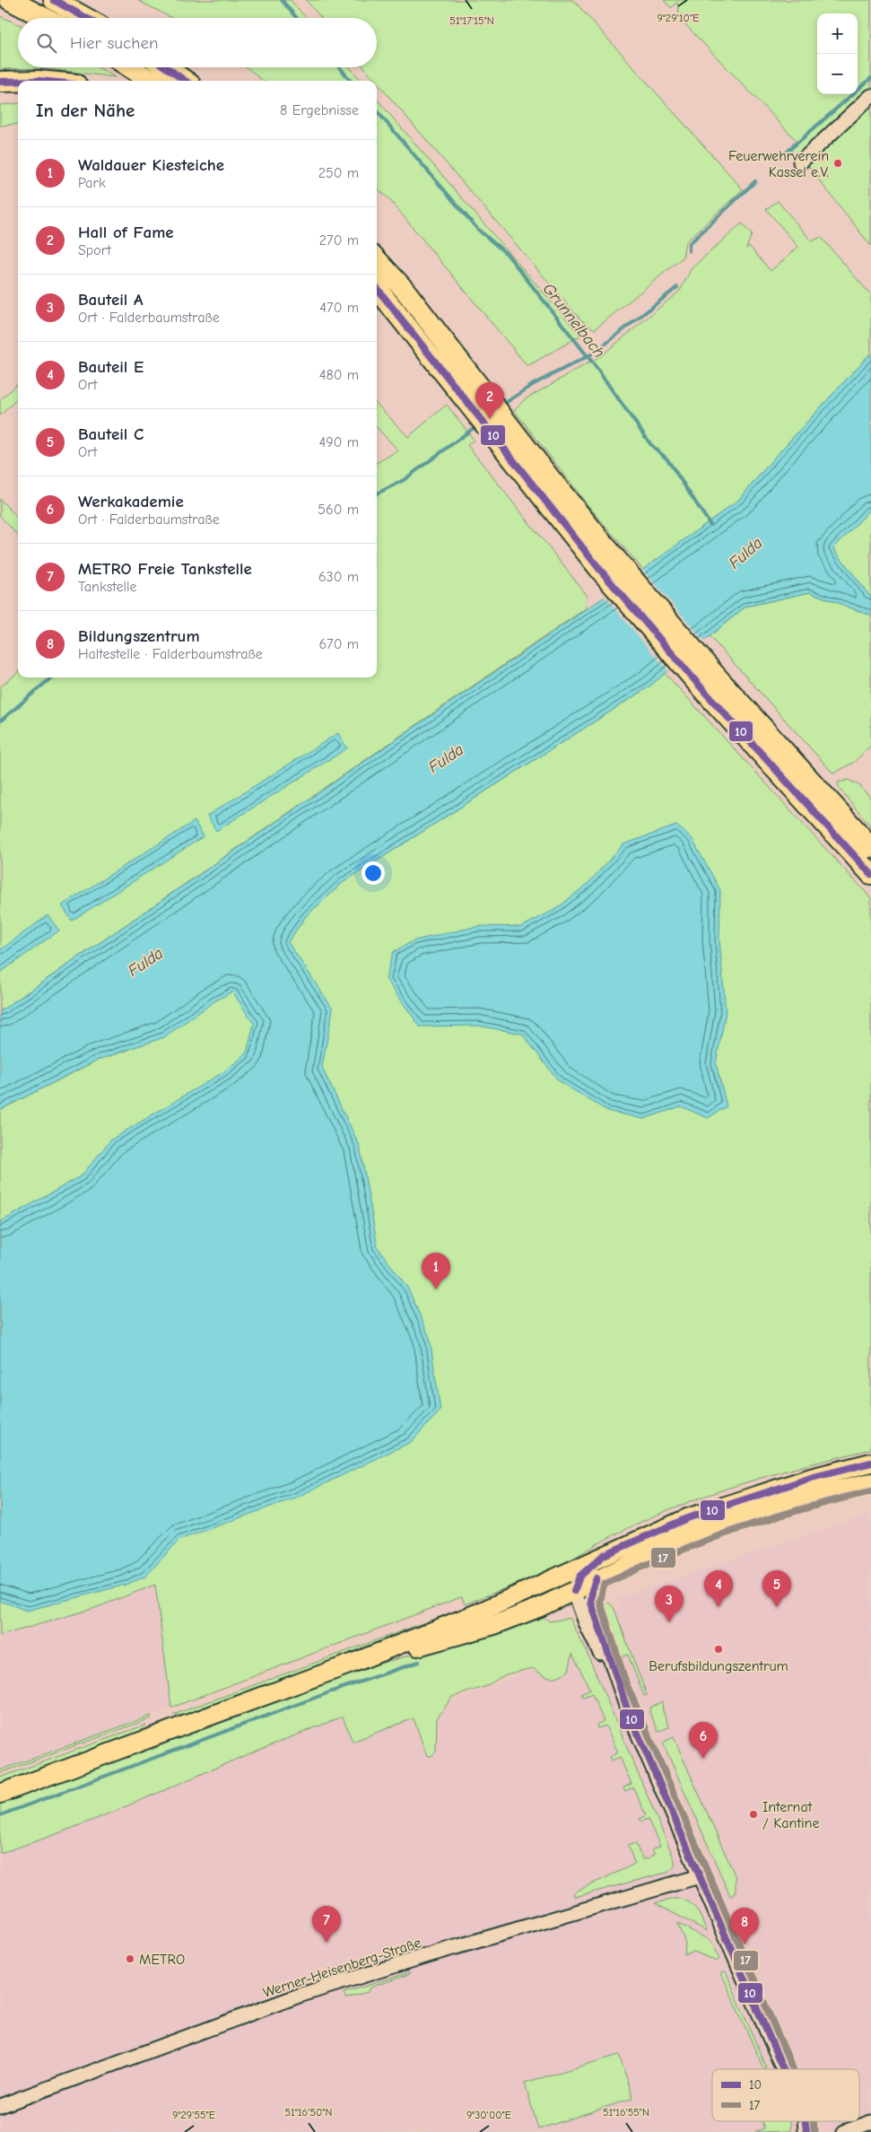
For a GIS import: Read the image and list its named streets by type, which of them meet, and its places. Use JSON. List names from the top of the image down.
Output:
{
  "streets": {
    "street": ["Werner-Heisenberg-Straße"]
  },
  "water": ["Grunnelbach", "Fulda"],
  "places": [
    "Feuerwehrverein Kassel e.V.",
    "Berufsbildungszentrum",
    "Internat / Kantine",
    "METRO"
  ],
  "lines": ["transit line 10", "transit line 17"],
  "legend": ["10", "17"],
  "page": {
    "map_buttons": ["+", "−"],
    "search": "Hier suchen",
    "heading": ["In der Nähe", "8 Ergebnisse"],
    "list": [
      {
        "mark": "1",
        "name": "Waldauer Kiesteiche",
        "note": "Park",
        "value": "250 m"
      },
      {
        "mark": "2",
        "name": "Hall of Fame",
        "note": "Sport",
        "value": "270 m"
      },
      {
        "mark": "3",
        "name": "Bauteil A",
        "note": "Ort · Falderbaumstraße",
        "value": "470 m"
      },
      {
        "mark": "4",
        "name": "Bauteil E",
        "note": "Ort",
        "value": "480 m"
      },
      {
        "mark": "5",
        "name": "Bauteil C",
        "note": "Ort",
        "value": "490 m"
      },
      {
        "mark": "6",
        "name": "Werkakademie",
        "note": "Ort · Falderbaumstraße",
        "value": "560 m"
      },
      {
        "mark": "7",
        "name": "METRO Freie Tankstelle",
        "note": "Tankstelle",
        "value": "630 m"
      },
      {
        "mark": "8",
        "name": "Bildungszentrum",
        "note": "Haltestelle · Falderbaumstraße",
        "value": "670 m"
      }
    ],
    "pins": [
      "2",
      "1",
      "4",
      "5",
      "3",
      "6",
      "7",
      "8"
    ]
  },
  "coordinates": [
    "9°29'10\"E",
    "51°17'15\"N",
    "51°16'50\"N",
    "51°16'55\"N",
    "9°29'55\"E",
    "9°30'00\"E"
  ]
}
